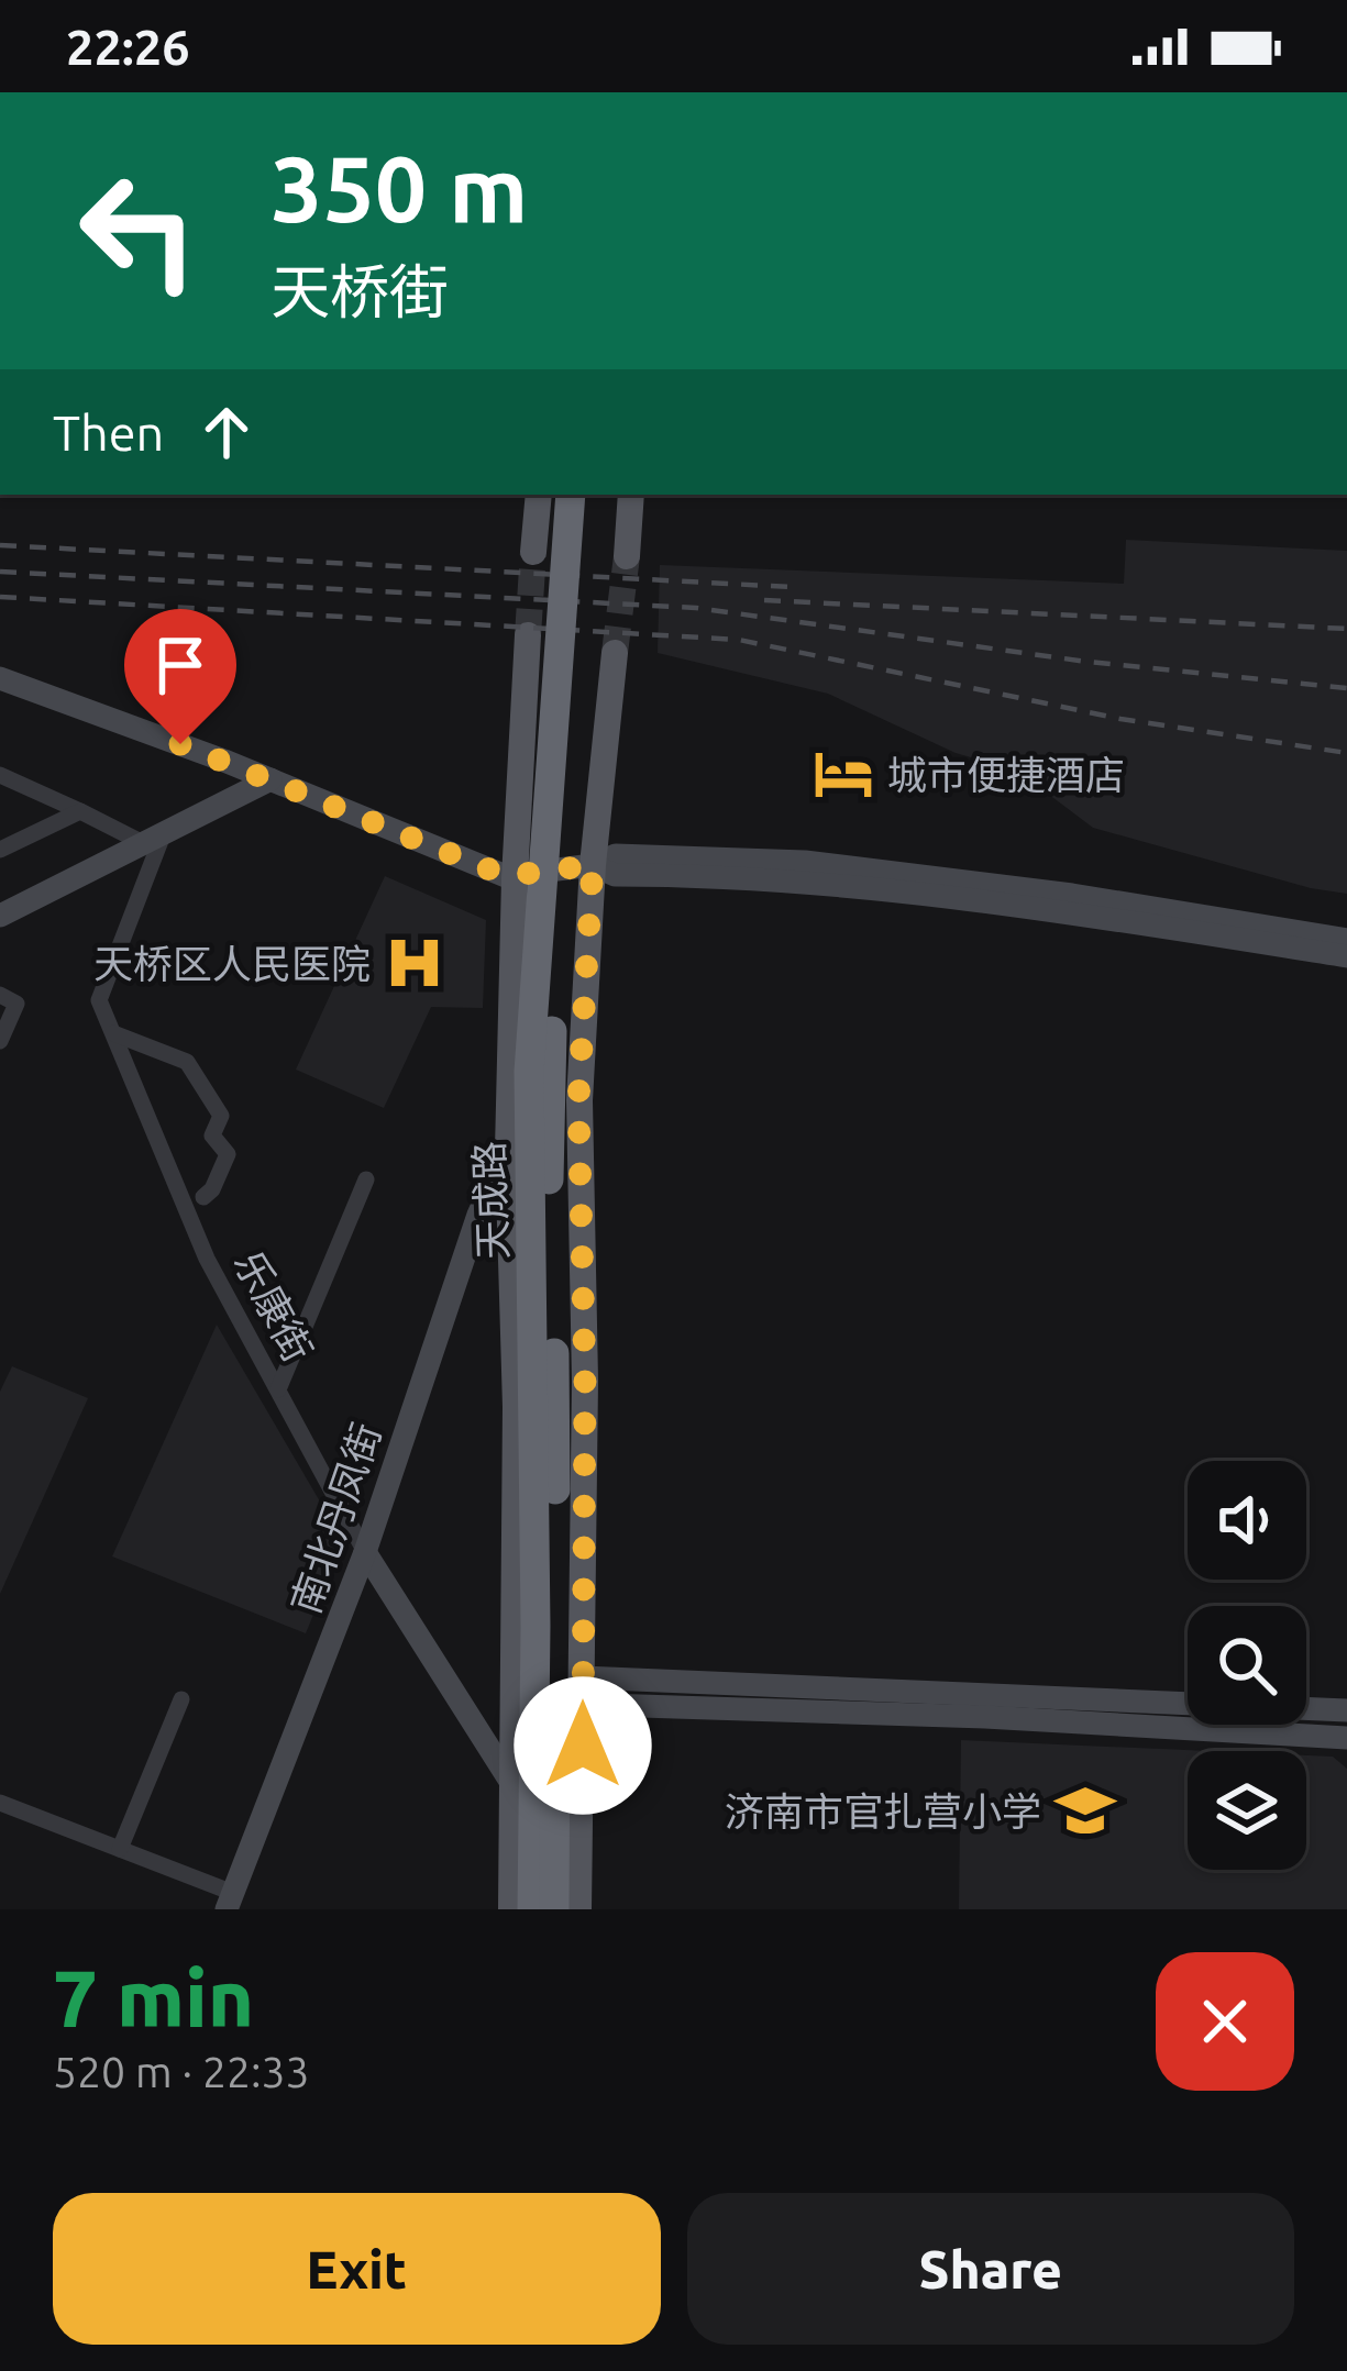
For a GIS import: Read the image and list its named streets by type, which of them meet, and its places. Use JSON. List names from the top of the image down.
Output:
{
  "streets": {
    "highway": ["天成路"],
    "street": ["乐康街", "南北丹凤街"]
  },
  "crossings": [
    ["天成路", "乐康街"],
    ["天成路", "南北丹凤街"],
    ["乐康街", "南北丹凤街"]
  ],
  "places": {
    "hotel": ["城市便捷酒店"],
    "hospital": ["天桥区人民医院"],
    "school or university": ["济南市官扎营小学"]
  },
  "page": {
    "status": "22:26",
    "turn": ["350 m", "天桥街"],
    "then": "Then",
    "heading": ["7 min", "520 m · 22:33"],
    "buttons": ["Exit", "Share"]
  }
}
